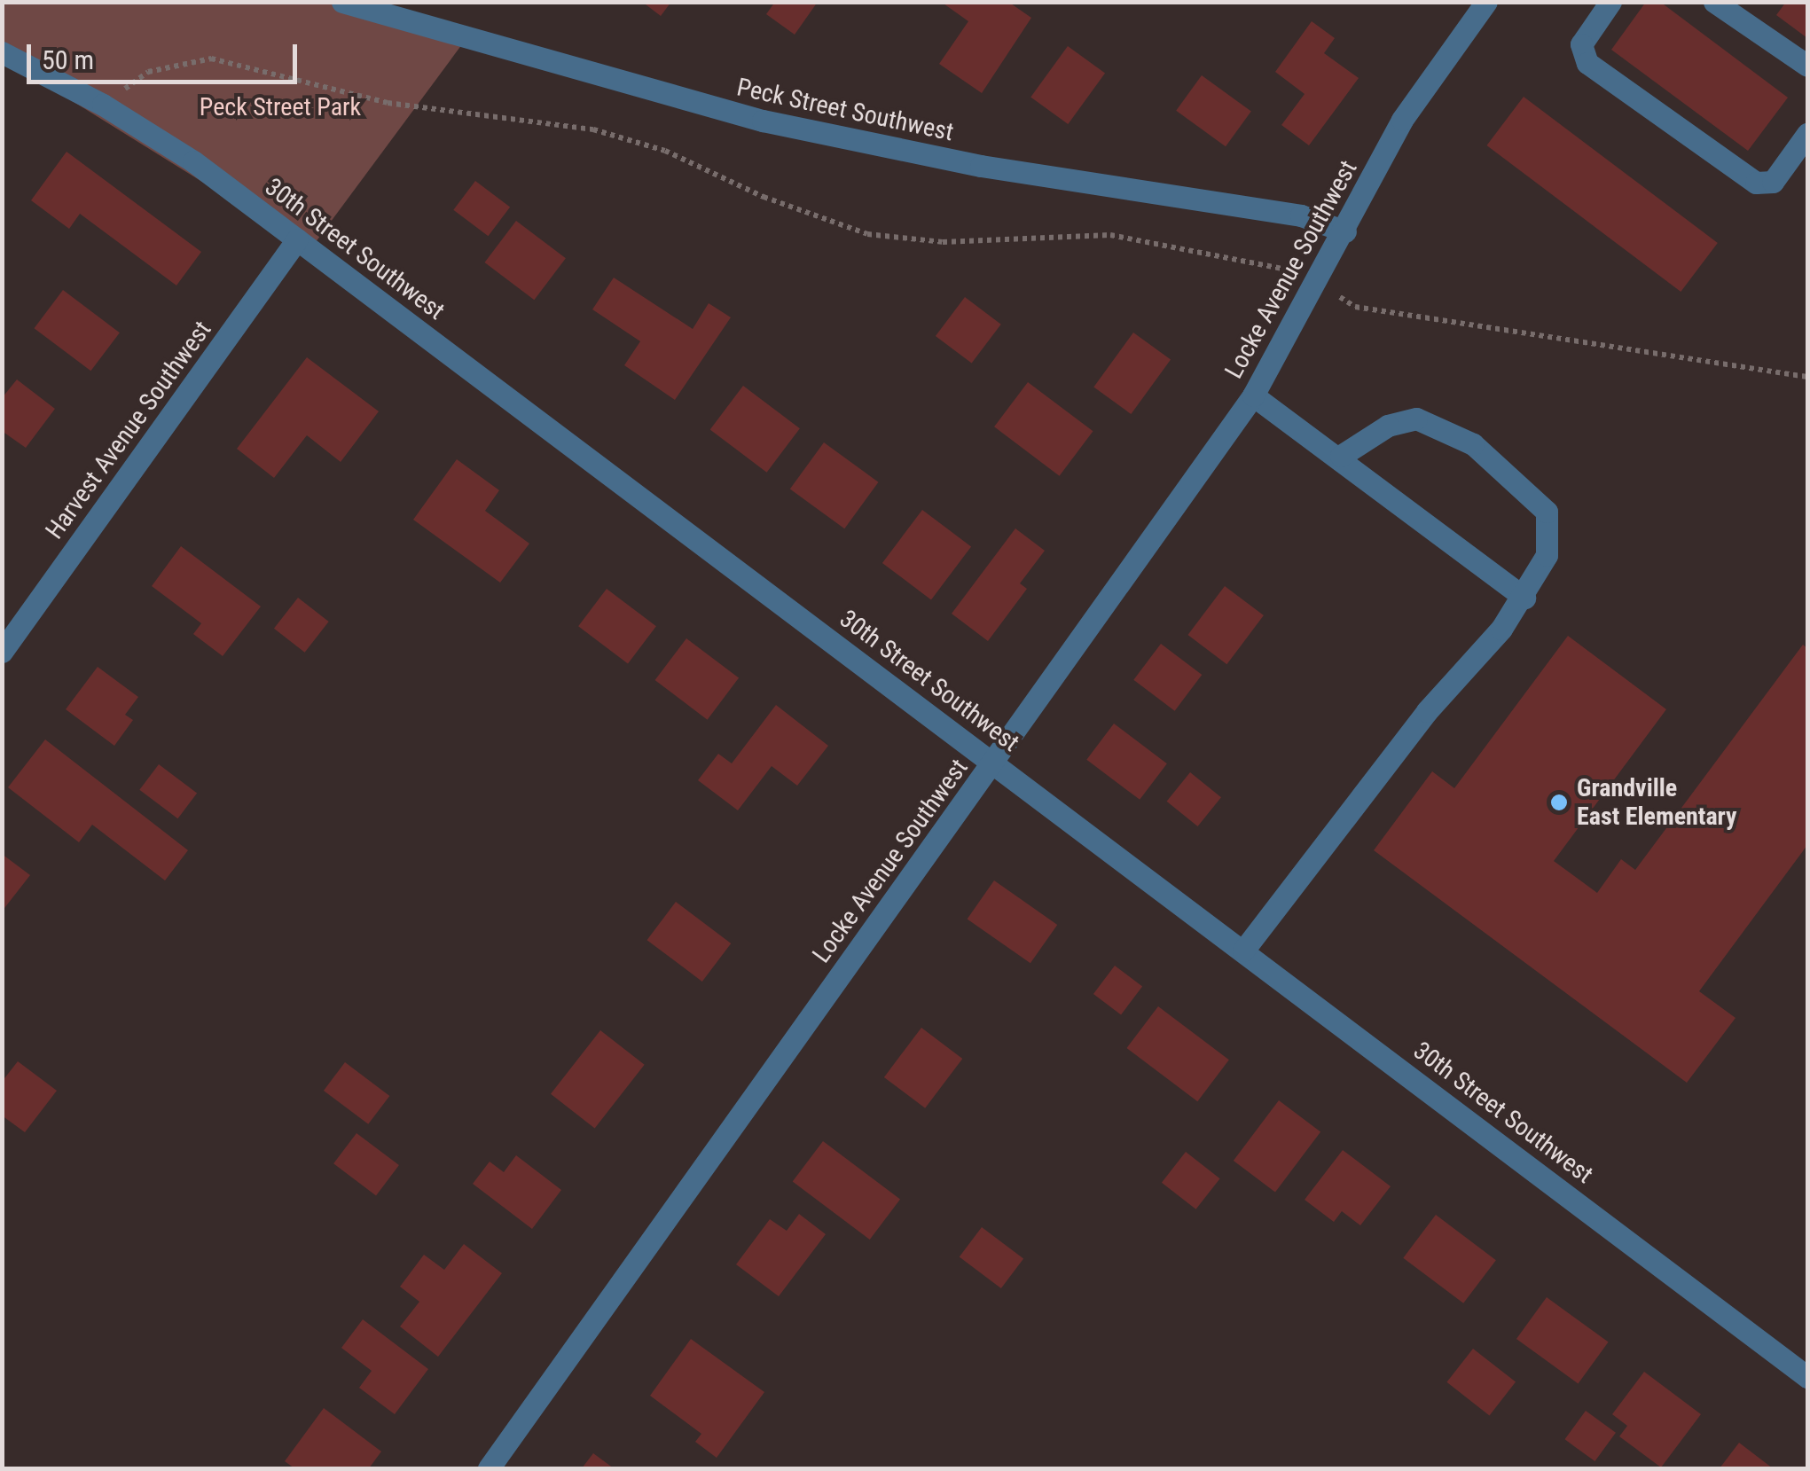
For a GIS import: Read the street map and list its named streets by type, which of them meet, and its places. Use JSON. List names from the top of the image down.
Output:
{
  "streets": {
    "street": [
      "Peck Street Southwest",
      "30th Street Southwest",
      "Locke Avenue Southwest",
      "Harvest Avenue Southwest"
    ]
  },
  "crossings": [
    ["Peck Street Southwest", "Locke Avenue Southwest"],
    ["30th Street Southwest", "Locke Avenue Southwest"],
    ["30th Street Southwest", "Harvest Avenue Southwest"]
  ],
  "parks": ["Peck Street Park"],
  "places": ["Grandville East Elementary"],
  "scale_bar": "50 m"
}
